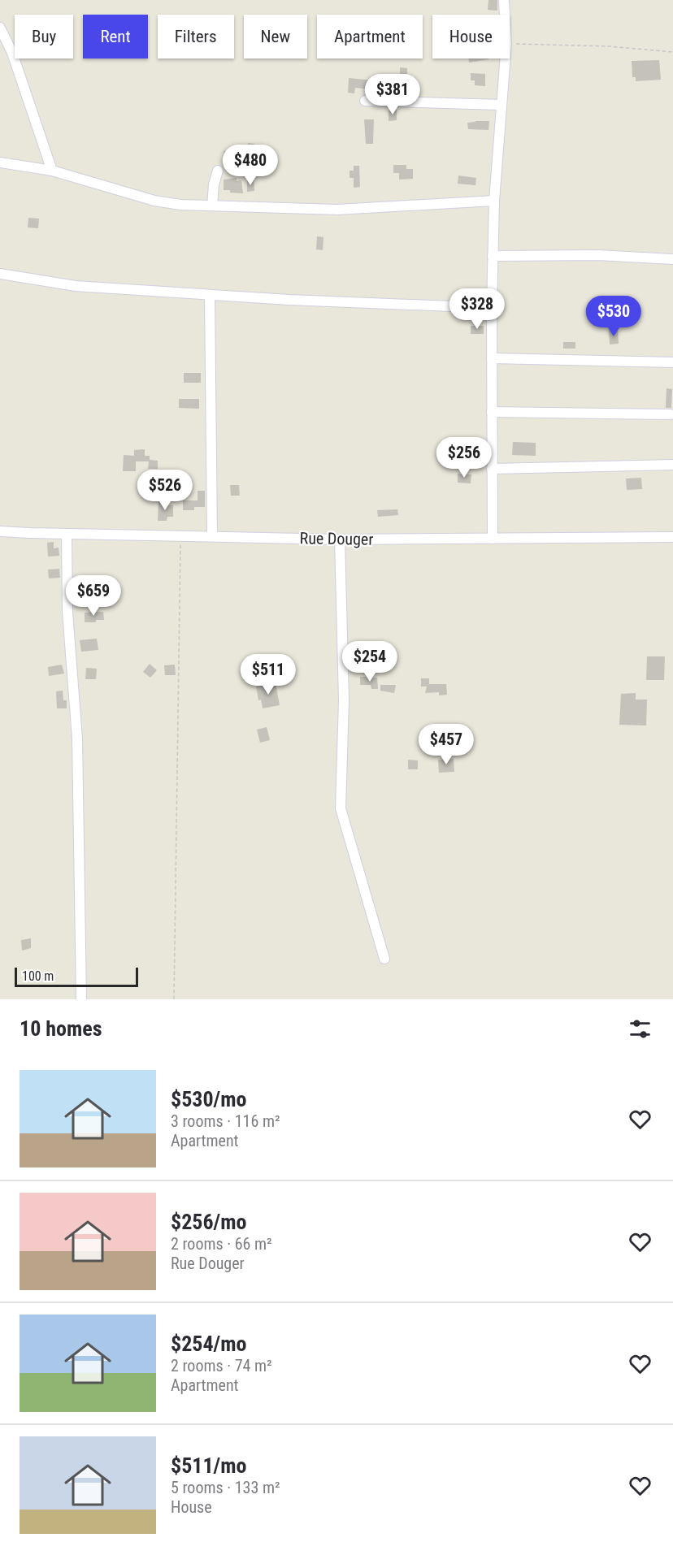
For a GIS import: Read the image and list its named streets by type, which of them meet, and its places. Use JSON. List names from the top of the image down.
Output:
{
  "streets": {
    "street": ["Rue Douger"]
  },
  "scale_bar": "100 m",
  "page": {
    "chip": [
      "Buy",
      "Rent",
      "Filters",
      "New",
      "Apartment",
      "House"
    ],
    "price": [
      "$381",
      "$480",
      "$328",
      "$530",
      "$256",
      "$526",
      "$659",
      "$254",
      "$511",
      "$457"
    ],
    "scale": "100 m",
    "heading": "10 homes",
    "list": [
      {
        "name": "$530/mo",
        "note": "3 rooms · 116 m² · Apartment"
      },
      {
        "name": "$256/mo",
        "note": "2 rooms · 66 m² · Rue Douger"
      },
      {
        "name": "$254/mo",
        "note": "2 rooms · 74 m² · Apartment"
      },
      {
        "name": "$511/mo",
        "note": "5 rooms · 133 m² · House"
      }
    ]
  }
}
